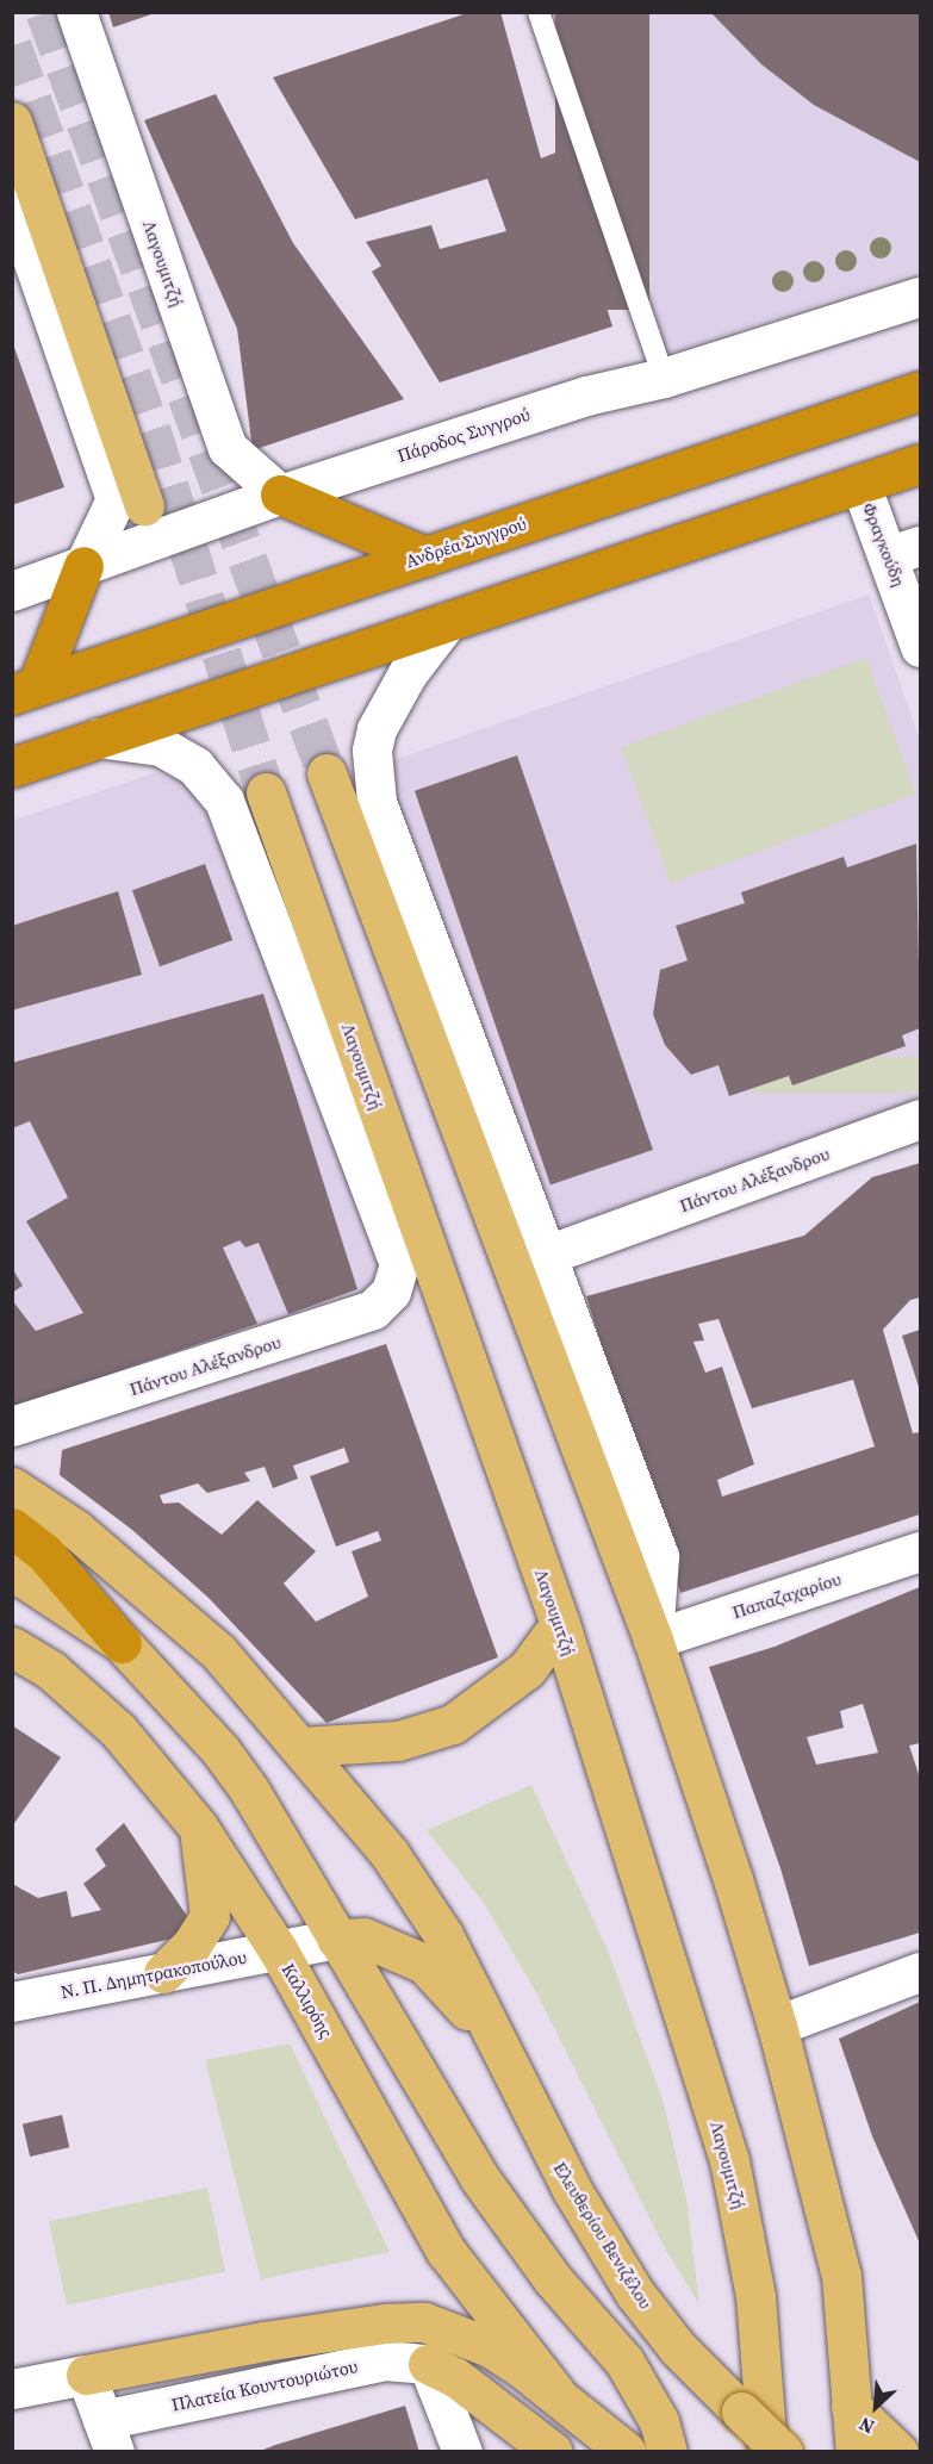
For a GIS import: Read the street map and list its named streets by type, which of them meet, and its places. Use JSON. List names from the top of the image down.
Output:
{
  "streets": {
    "highway": ["Ανδρέα Συγγρού"],
    "main road": ["Λαγουμιτζή", "Καλλιρόης", "Ελευθερίου Βενιζέλου"],
    "street": [
      "Πάροδος Συγγρού",
      "Φραγκούδη",
      "Πάντου Αλέξανδρου",
      "Παπαζαχαρίου",
      "Ν. Π. Δημητρακοπούλου",
      "Πλατεία Κουντουριώτου"
    ]
  },
  "crossings": [
    ["Λαγουμιτζή", "Πάροδος Συγγρού"],
    ["Λαγουμιτζή", "Πάντου Αλέξανδρου"],
    ["Ν. Π. Δημητρακοπούλου", "Καλλιρόης"]
  ],
  "north": "bottom left"
}
